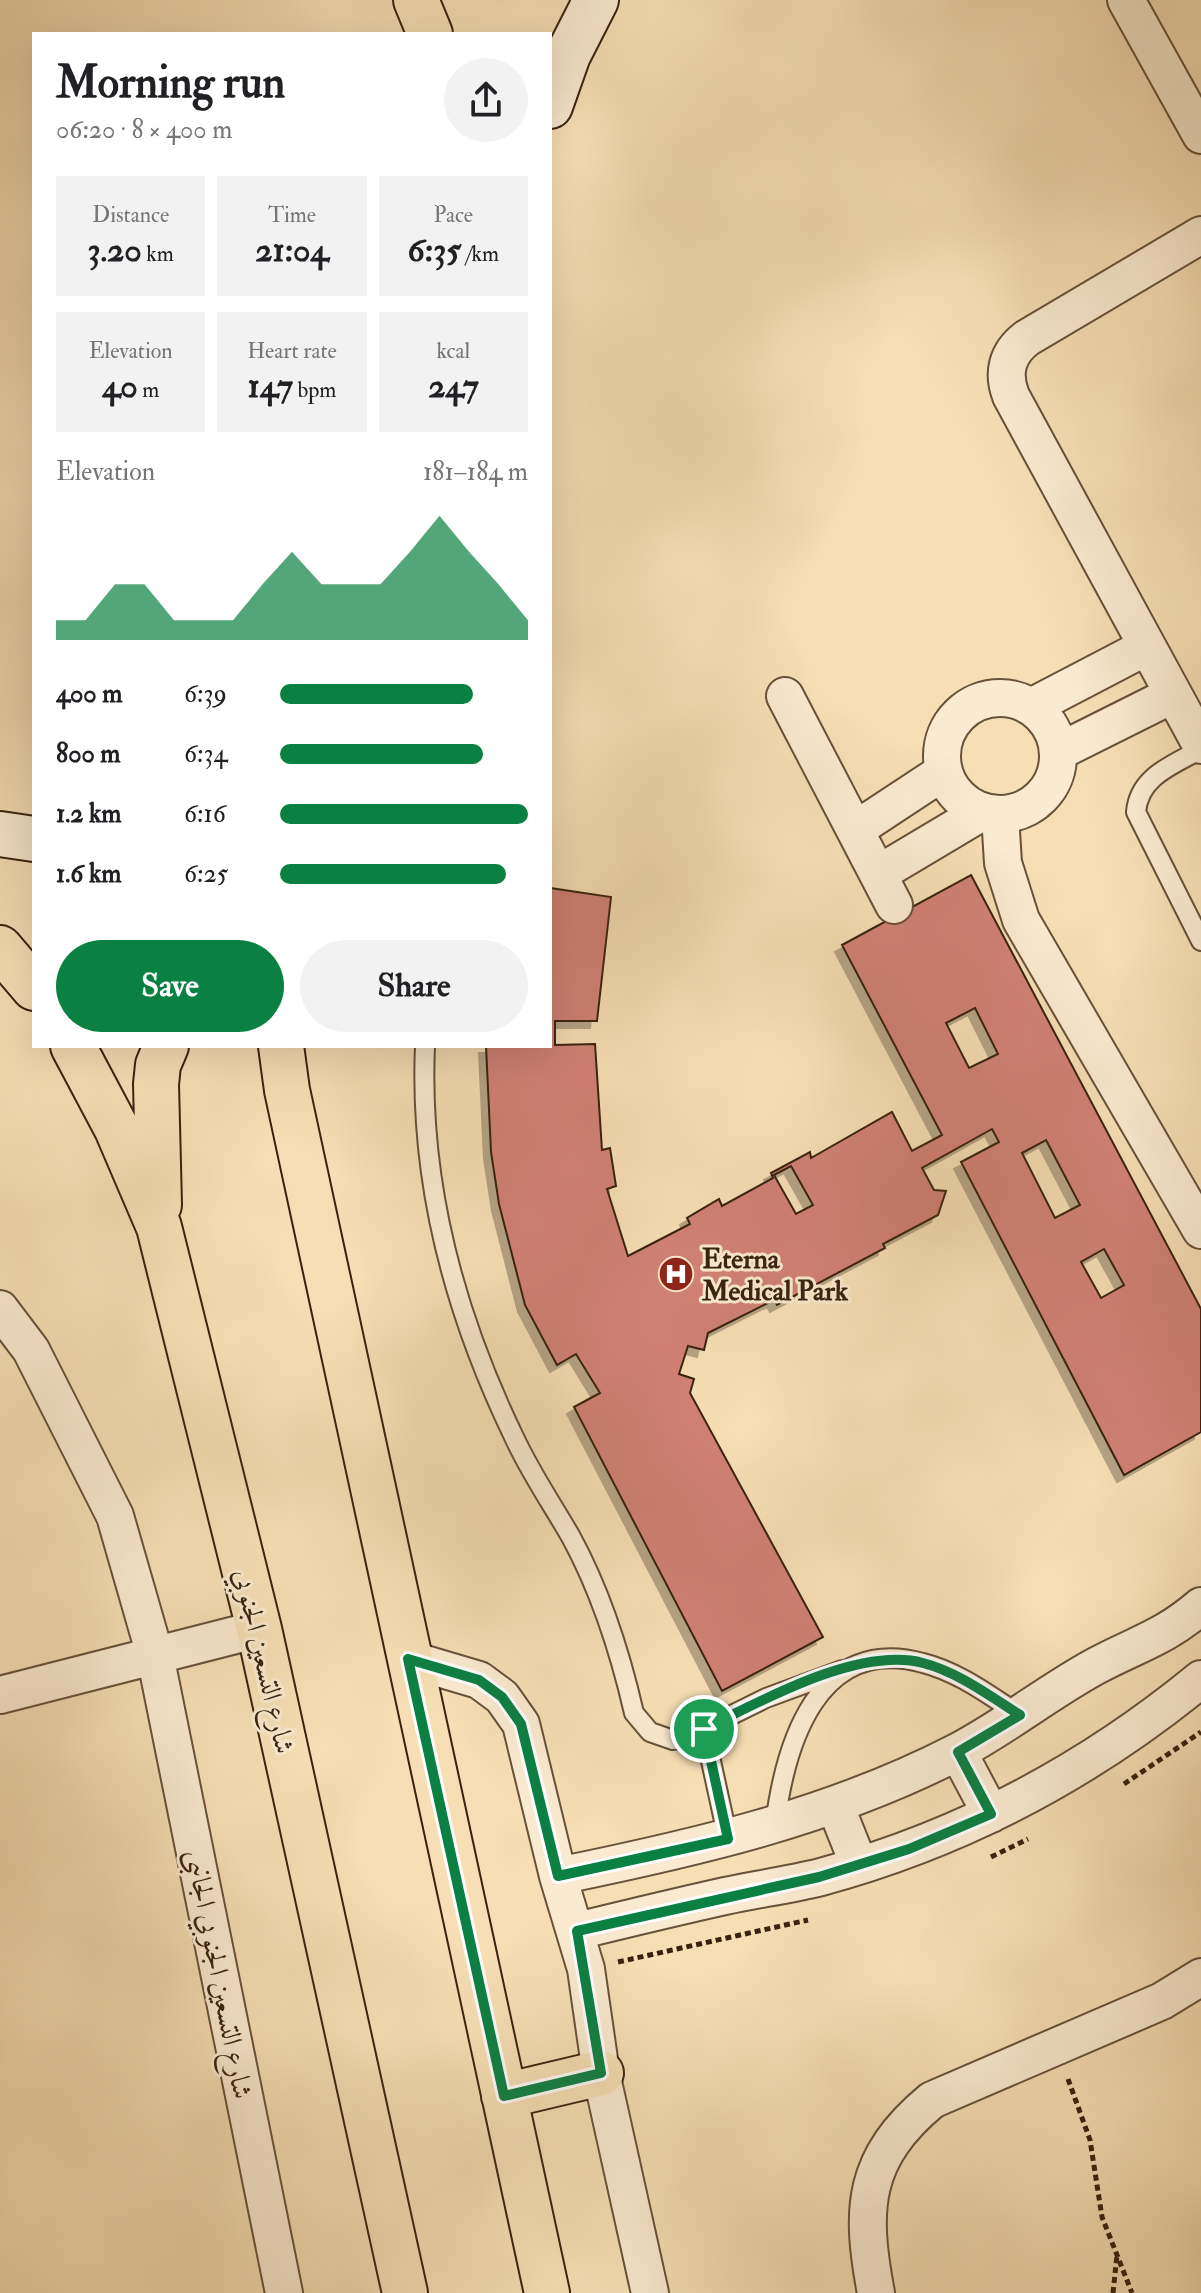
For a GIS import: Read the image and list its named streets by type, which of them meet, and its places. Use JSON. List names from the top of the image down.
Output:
{
  "streets": {
    "main road": ["شارع التسعين الجنوبي"],
    "street": ["شارع التسعين الجنوبي الجانبى"]
  },
  "places": {
    "hospital": ["Eterna Medical Park"]
  },
  "page": {
    "heading": ["Morning run", "06:20 · 8 × 400 m"],
    "stats": [
      ["Distance", "3.20 km"],
      ["Time", "21:04"],
      ["Pace", "6:35 /km"],
      ["Elevation", "40 m"],
      ["Heart rate", "147 bpm"],
      ["kcal", "247"]
    ],
    "chart": ["Elevation", "181–184 m"],
    "list": [
      {
        "name": "400 m",
        "note": "6:39"
      },
      {
        "name": "800 m",
        "note": "6:34"
      },
      {
        "name": "1.2 km",
        "note": "6:16"
      },
      {
        "name": "1.6 km",
        "note": "6:25"
      }
    ],
    "buttons": ["Save", "Share"]
  }
}
